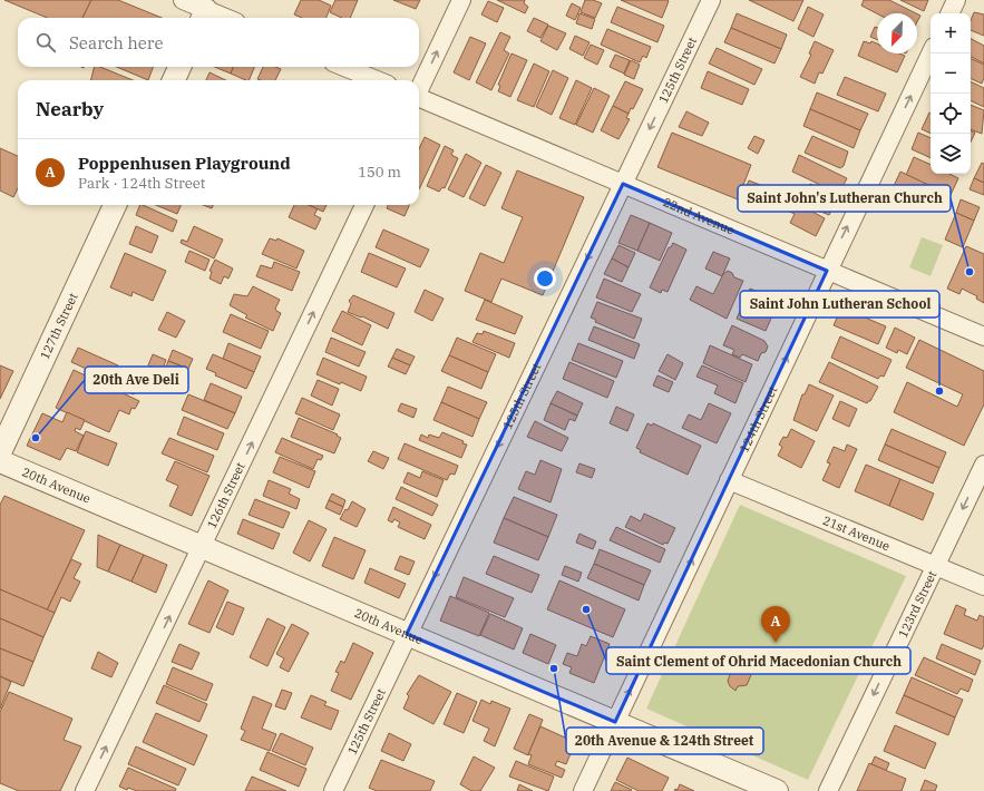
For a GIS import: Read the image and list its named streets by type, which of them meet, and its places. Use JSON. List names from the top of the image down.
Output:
{
  "streets": {
    "street": [
      "125th Street",
      "22nd Avenue",
      "127th Street",
      "124th Street",
      "20th Avenue",
      "126th Street",
      "21st Avenue",
      "123rd Street"
    ]
  },
  "crossings": [
    ["125th Street", "22nd Avenue"],
    ["125th Street", "20th Avenue"],
    ["22nd Avenue", "124th Street"],
    ["124th Street", "20th Avenue"],
    ["124th Street", "21st Avenue"],
    ["20th Avenue", "126th Street"],
    ["21st Avenue", "123rd Street"]
  ],
  "one_way": [
    "125th Street",
    "124th Street",
    "126th Street",
    "123rd Street"
  ],
  "places": [
    "Saint John's Lutheran Church",
    "Saint John Lutheran School",
    "20th Ave Deli",
    "Saint Clement of Ohrid Macedonian Church",
    "20th Avenue & 124th Street"
  ],
  "north": "bottom left",
  "page": {
    "map_buttons": ["+", "−"],
    "search": "Search here",
    "heading": "Nearby",
    "list": [
      {
        "mark": "A",
        "name": "Poppenhusen Playground",
        "note": "Park · 124th Street",
        "value": "150 m"
      }
    ],
    "pins": "A"
  }
}
